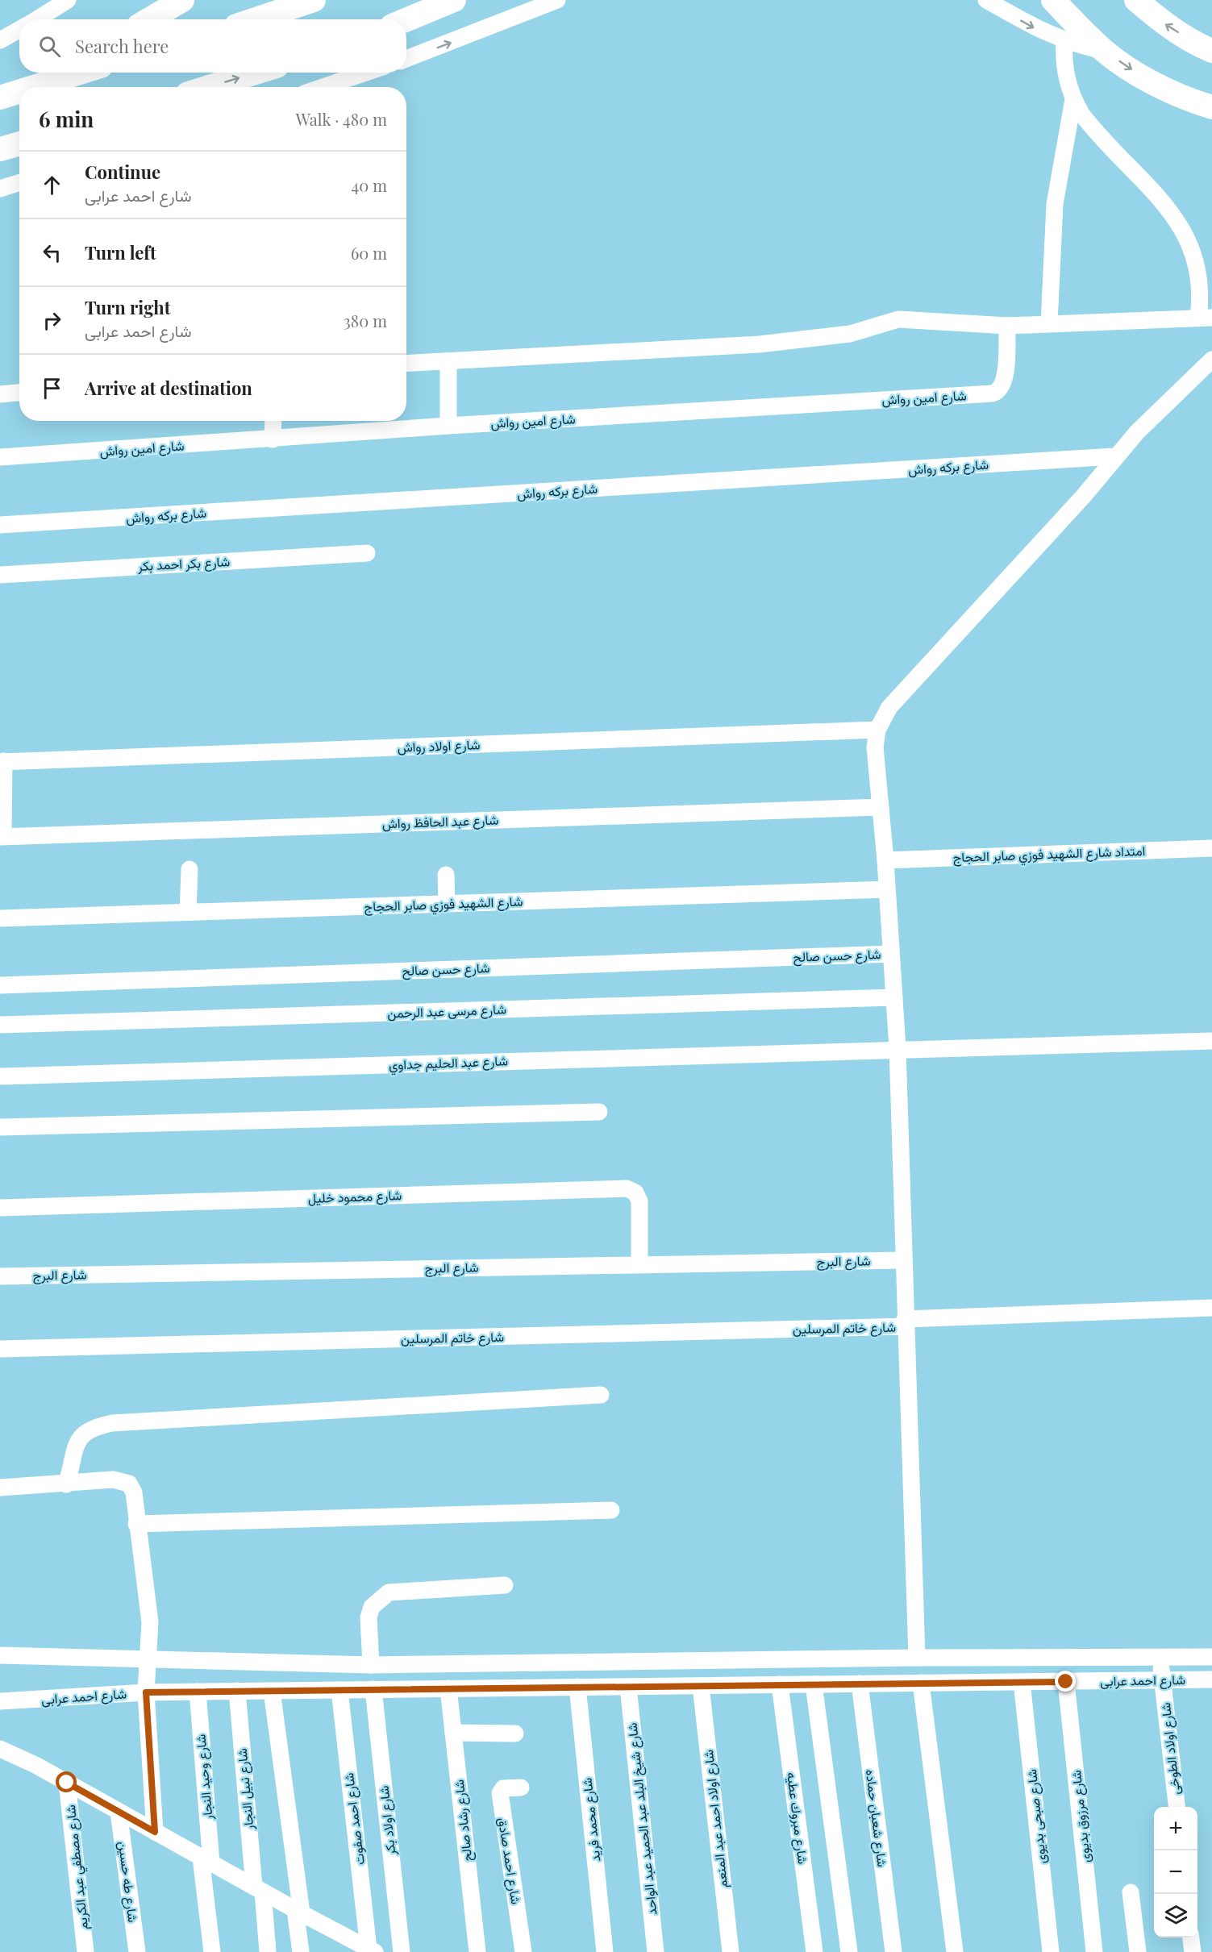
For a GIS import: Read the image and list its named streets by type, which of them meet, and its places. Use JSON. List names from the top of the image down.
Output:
{
  "streets": {
    "street": [
      "شارع امين رواش",
      "شارع بركه رواش",
      "شارع بكر احمد بكر",
      "شارع اولاد رواش",
      "شارع عبد الحافظ رواش",
      "امتداد شارع الشهيد فوزي صابر الحجاج",
      "شارع الشهيد فوزي صابر الحجاج",
      "شارع حسن صالح",
      "شارع مرسى عبد الرحمن",
      "شارع عبد الحليم جداوي",
      "شارع محمود خليل",
      "شارع البرج",
      "شارع خاتم المرسلين",
      "شارع احمد عرابى",
      "شارع اولاد الطوخى",
      "شارع وحيد النجار",
      "شارع نبيل النجار",
      "شارع صبحى بديوى",
      "شارع مرزوق بديوى",
      "شارع مبروك عطيه",
      "شارع شعبان حماده",
      "شارع احمد صفوت",
      "شارع شيخ البلد عبد الحميد عبد الواحد",
      "شارع اولاد احمد عبد المنعم",
      "شارع محمد فريد",
      "شارع اولاد بكر",
      "شارع رشاد صالح",
      "شارع احمد صادق",
      "شارع مصطفي عبد الكريم",
      "شارع طه حسين"
    ]
  },
  "crossings": [
    ["شارع محمود خليل", "شارع البرج"],
    ["شارع احمد عرابى", "شارع اولاد الطوخى"],
    ["شارع احمد عرابى", "شارع وحيد النجار"],
    ["شارع احمد عرابى", "شارع نبيل النجار"],
    ["شارع احمد عرابى", "شارع صبحى بديوى"],
    ["شارع احمد عرابى", "شارع مرزوق بديوى"],
    ["شارع احمد عرابى", "شارع مبروك عطيه"],
    ["شارع احمد عرابى", "شارع شعبان حماده"],
    ["شارع احمد عرابى", "شارع احمد صفوت"],
    ["شارع احمد عرابى", "شارع شيخ البلد عبد الحميد عبد الواحد"],
    ["شارع احمد عرابى", "شارع اولاد احمد عبد المنعم"],
    ["شارع احمد عرابى", "شارع محمد فريد"],
    ["شارع احمد عرابى", "شارع اولاد بكر"],
    ["شارع احمد عرابى", "شارع رشاد صالح"]
  ],
  "page": {
    "search": "Search here",
    "heading": ["6 min", "Walk · 480 m"],
    "list": [
      ["Continue", "شارع احمد عرابى", "40 m"],
      ["Turn left", "60 m"],
      ["Turn right", "شارع احمد عرابى", "380 m"],
      "Arrive at destination"
    ],
    "map_buttons": ["+", "−"]
  }
}
